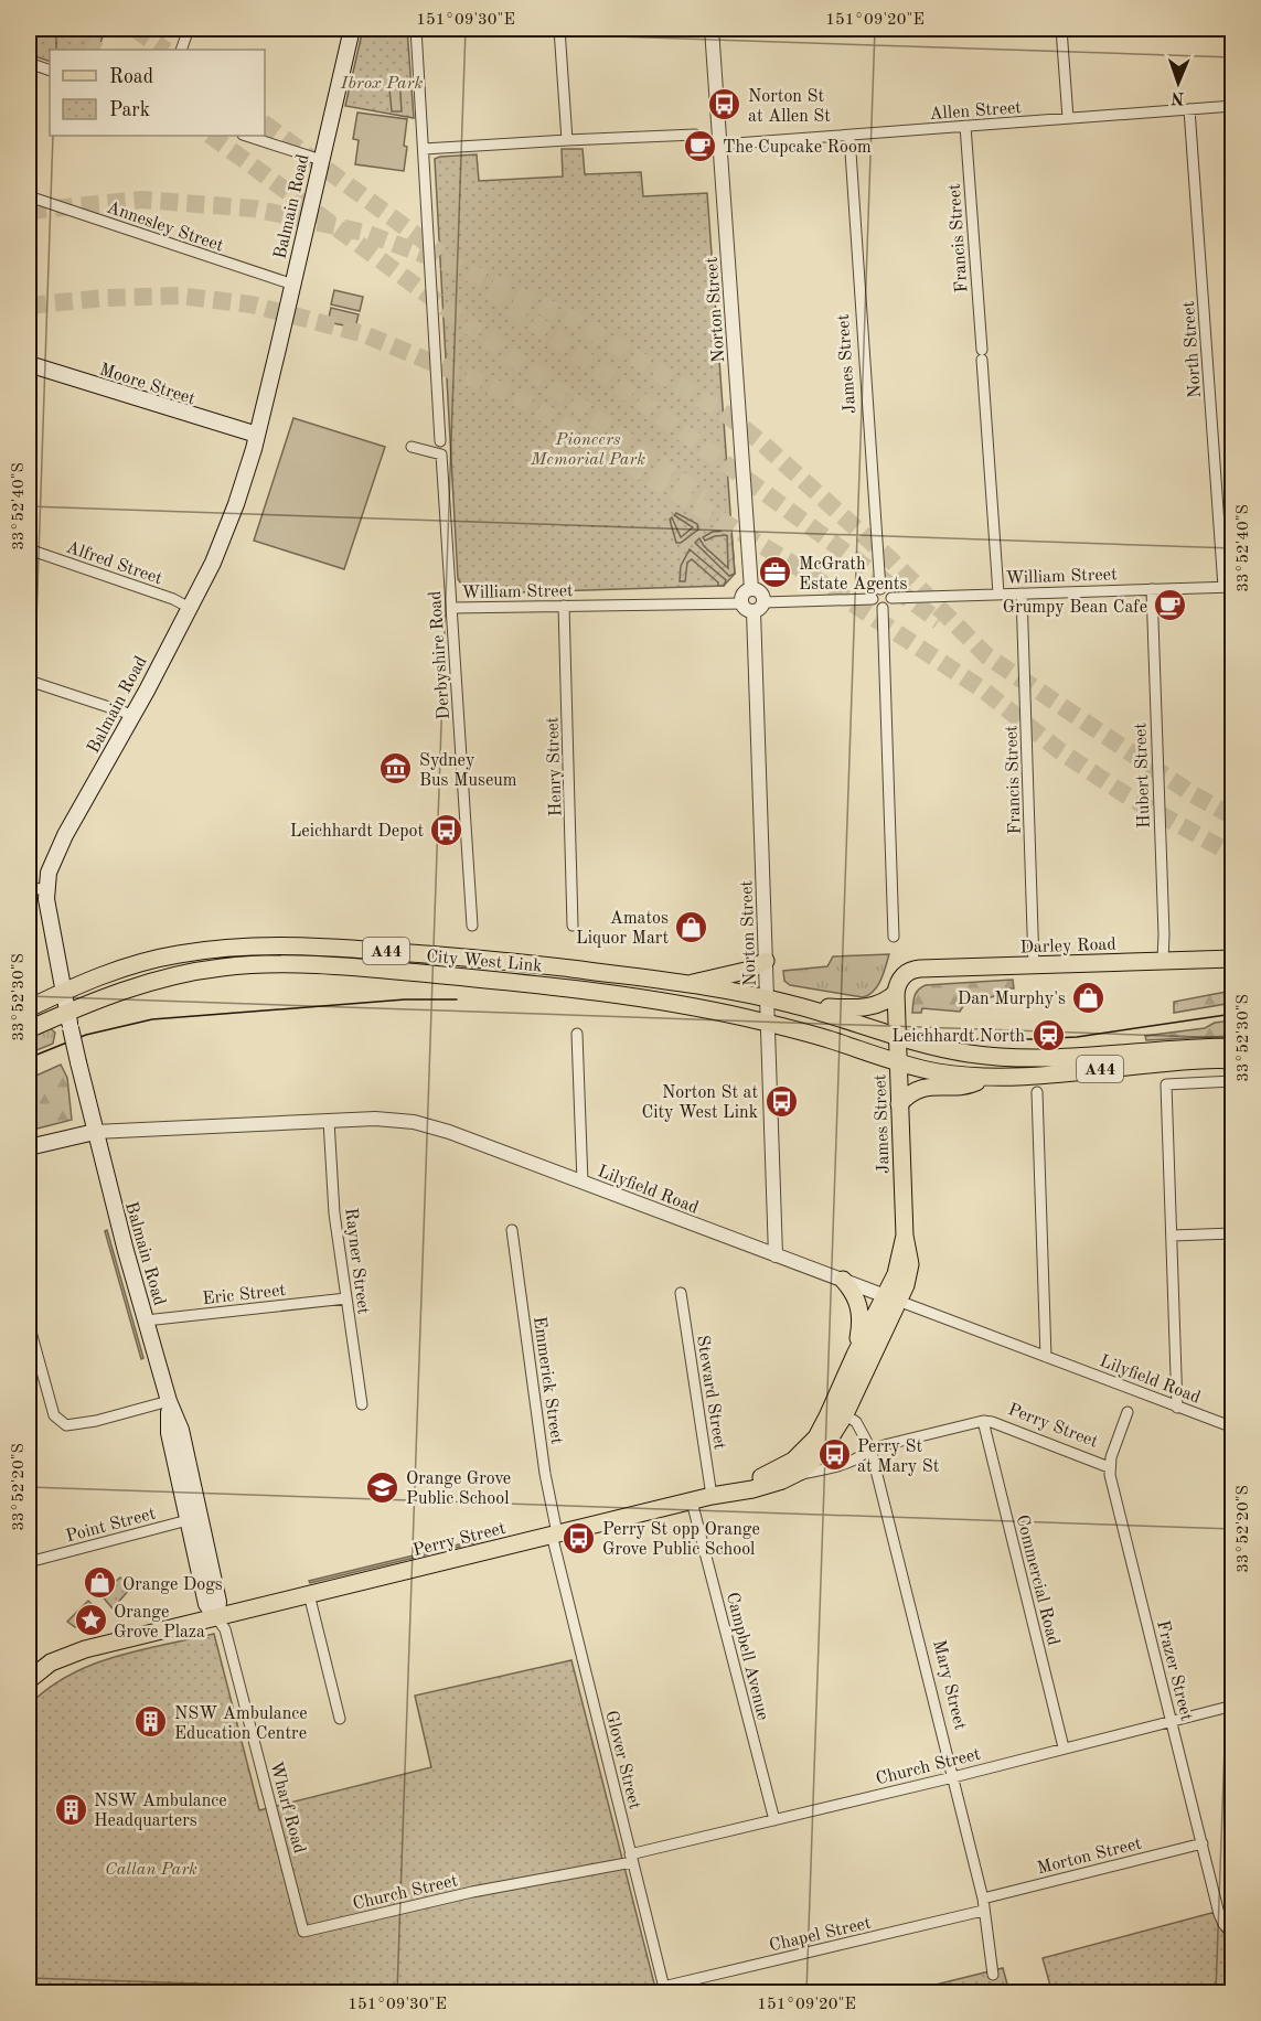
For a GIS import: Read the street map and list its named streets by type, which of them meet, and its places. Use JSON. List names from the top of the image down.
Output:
{
  "streets": {
    "main road": [
      "Balmain Road",
      "James Street",
      "Moore Street",
      "Darley Road",
      "A44",
      "City West Link",
      "Lilyfield Road",
      "Perry Street"
    ],
    "street": [
      "Allen Street",
      "Annesley Street",
      "Francis Street",
      "Norton Street",
      "North Street",
      "Alfred Street",
      "William Street",
      "Derbyshire Road",
      "Henry Street",
      "Hubert Street",
      "Rayner Street",
      "Eric Street",
      "Emmerick Street",
      "Steward Street",
      "Point Street",
      "Commercial Road",
      "Campbell Avenue",
      "Frazer Street",
      "Mary Street",
      "Glover Street",
      "Church Street",
      "Wharf Road",
      "Morton Street",
      "Chapel Street"
    ]
  },
  "crossings": [
    ["Allen Street", "Francis Street"],
    ["Allen Street", "Norton Street"],
    ["Allen Street", "North Street"],
    ["Allen Street", "James Street"],
    ["Balmain Road", "Annesley Street"],
    ["Balmain Road", "Moore Street"],
    ["Balmain Road", "Alfred Street"],
    ["Balmain Road", "City West Link"],
    ["Balmain Road", "Lilyfield Road"],
    ["Balmain Road", "Eric Street"],
    ["Balmain Road", "Perry Street"],
    ["Balmain Road", "Point Street"],
    ["Balmain Road", "Wharf Road"],
    ["Francis Street", "William Street"],
    ["Francis Street", "Darley Road"],
    ["Norton Street", "William Street"],
    ["Norton Street", "City West Link"],
    ["Norton Street", "Lilyfield Road"],
    ["North Street", "William Street"],
    ["James Street", "William Street"],
    ["James Street", "Darley Road"],
    ["James Street", "A44"],
    ["James Street", "City West Link"],
    ["James Street", "Lilyfield Road"],
    ["William Street", "Derbyshire Road"],
    ["William Street", "Henry Street"],
    ["William Street", "Hubert Street"],
    ["Hubert Street", "Darley Road"],
    ["A44", "City West Link"],
    ["Lilyfield Road", "Rayner Street"],
    ["Rayner Street", "Eric Street"],
    ["Emmerick Street", "Perry Street"],
    ["Emmerick Street", "Glover Street"],
    ["Steward Street", "Perry Street"],
    ["Perry Street", "Commercial Road"],
    ["Perry Street", "Campbell Avenue"],
    ["Perry Street", "Frazer Street"],
    ["Perry Street", "Mary Street"],
    ["Perry Street", "Glover Street"],
    ["Perry Street", "Wharf Road"],
    ["Commercial Road", "Church Street"],
    ["Campbell Avenue", "Church Street"],
    ["Frazer Street", "Church Street"],
    ["Frazer Street", "Morton Street"],
    ["Mary Street", "Church Street"],
    ["Mary Street", "Morton Street"],
    ["Mary Street", "Chapel Street"],
    ["Glover Street", "Church Street"],
    ["Glover Street", "Chapel Street"],
    ["Church Street", "Wharf Road"],
    ["Morton Street", "Chapel Street"]
  ],
  "parks": ["Ibrox Park", "Pioneers Memorial Park", "Callan Park"],
  "places": {
    "bus stop": [
      "Norton St at Allen St",
      "Leichhardt Depot",
      "Norton St at City West Link",
      "Perry St at Mary St",
      "Perry St opp Orange Grove Public School"
    ],
    "cafe": ["The Cupcake Room", "Grumpy Bean Cafe"],
    "office": ["McGrath Estate Agents"],
    "museum": ["Sydney Bus Museum"],
    "shop": ["Amatos Liquor Mart", "Dan Murphy's", "Orange Dogs"],
    "station": ["Leichhardt North"],
    "school or university": ["Orange Grove Public School"],
    "place": ["Orange Grove Plaza"],
    "building": ["NSW Ambulance Education Centre", "NSW Ambulance Headquarters"]
  },
  "legend": ["Road", "Park"],
  "north": "bottom",
  "coordinates": [
    "151°09'30\"E",
    "151°09'20\"E",
    "33°52'40\"S",
    "33°52'30\"S",
    "33°52'20\"S"
  ]
}
